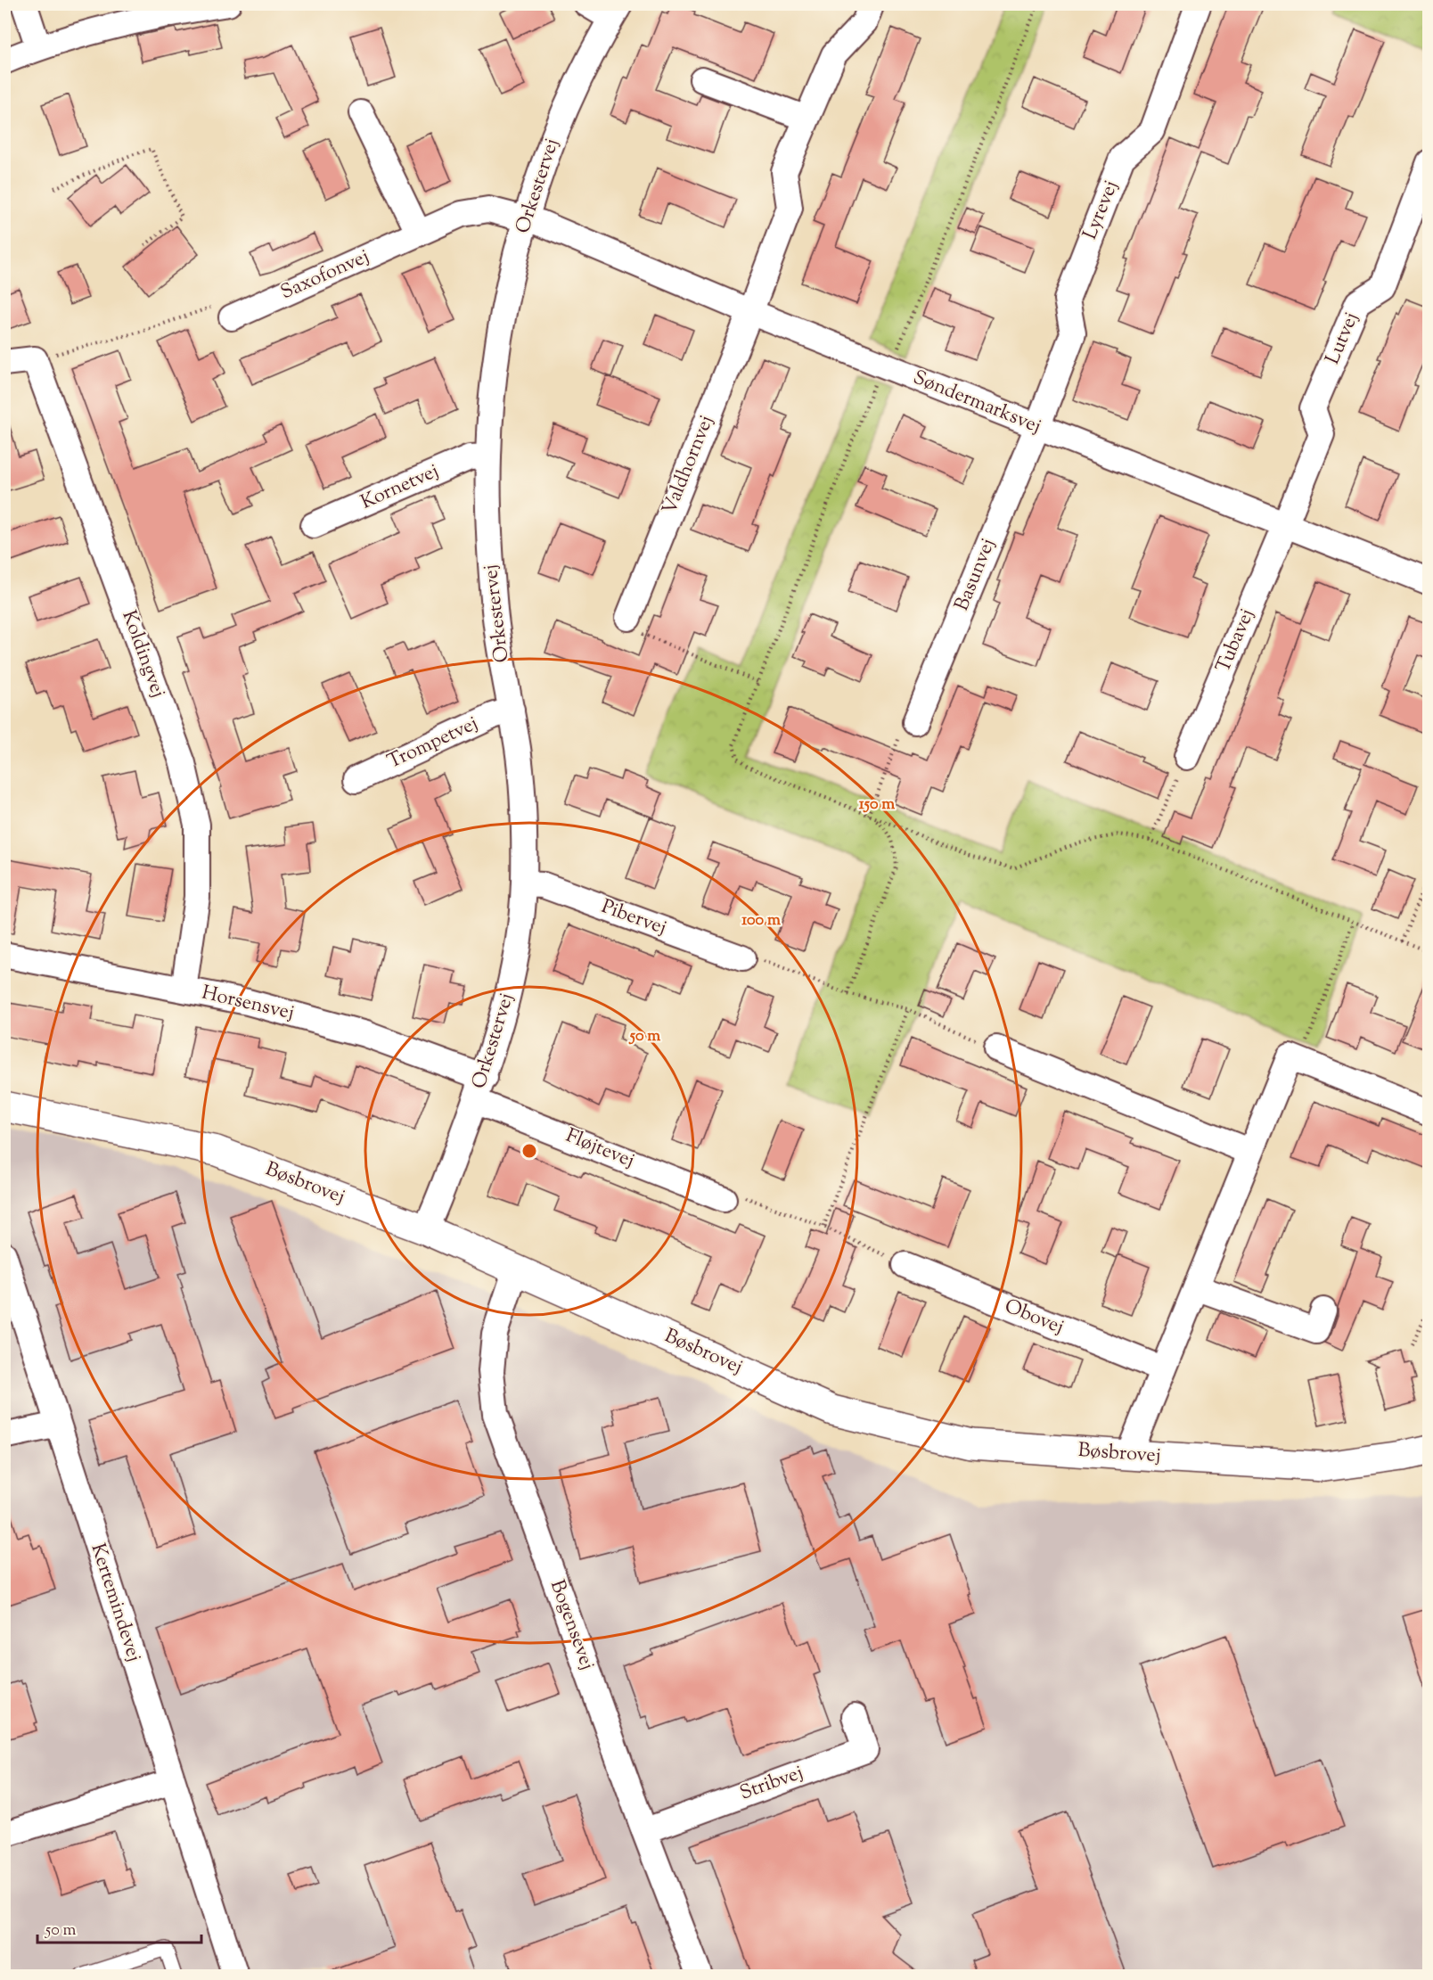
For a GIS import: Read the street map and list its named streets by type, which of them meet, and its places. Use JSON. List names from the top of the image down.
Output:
{
  "streets": {
    "street": [
      "Orkestervej",
      "Lyrevej",
      "Saxofonvej",
      "Lutvej",
      "Søndermarksvej",
      "Valdhornvej",
      "Kornetvej",
      "Basunvej",
      "Tubavej",
      "Koldingvej",
      "Trompetvej",
      "Pibervej",
      "Horsensvej",
      "Fløjtevej",
      "Bøsbrovej",
      "Obovej",
      "Kertemindevej",
      "Bogensevej",
      "Stribvej"
    ]
  },
  "crossings": [
    ["Orkestervej", "Saxofonvej"],
    ["Orkestervej", "Søndermarksvej"],
    ["Orkestervej", "Kornetvej"],
    ["Orkestervej", "Trompetvej"],
    ["Orkestervej", "Pibervej"],
    ["Orkestervej", "Horsensvej"],
    ["Orkestervej", "Fløjtevej"],
    ["Orkestervej", "Bøsbrovej"],
    ["Lyrevej", "Søndermarksvej"],
    ["Lyrevej", "Basunvej"],
    ["Saxofonvej", "Søndermarksvej"],
    ["Lutvej", "Søndermarksvej"],
    ["Lutvej", "Tubavej"],
    ["Søndermarksvej", "Valdhornvej"],
    ["Søndermarksvej", "Basunvej"],
    ["Søndermarksvej", "Tubavej"],
    ["Koldingvej", "Horsensvej"],
    ["Horsensvej", "Fløjtevej"],
    ["Bøsbrovej", "Bogensevej"],
    ["Bogensevej", "Stribvej"]
  ],
  "scale_bar": "50 m",
  "rings": ["150 m", "100 m", "50 m"]
}
